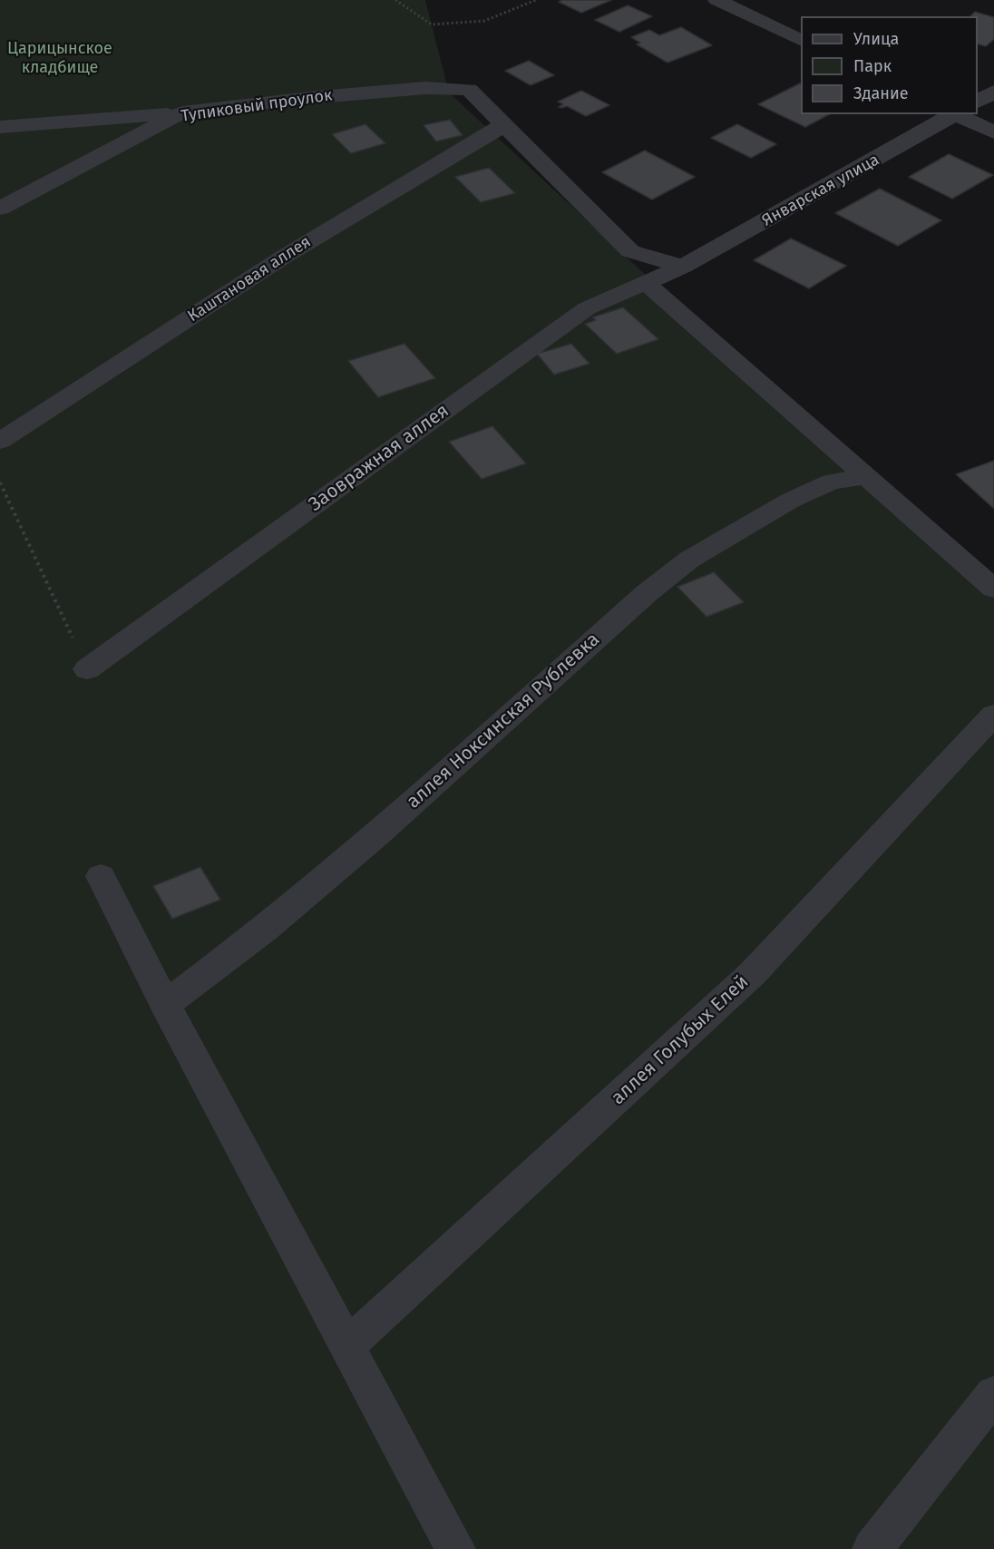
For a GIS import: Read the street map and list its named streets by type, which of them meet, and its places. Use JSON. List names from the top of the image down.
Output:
{
  "streets": {
    "street": [
      "Тупиковый проулок",
      "Январская улица",
      "Каштановая аллея",
      "Заовражная аллея",
      "аллея Ноксинская Рублевка",
      "аллея Голубых Елей"
    ]
  },
  "crossings": [
    ["Тупиковый проулок", "Каштановая аллея"],
    ["Январская улица", "Заовражная аллея"]
  ],
  "parks": ["Царицынское кладбище"],
  "legend": ["Улица", "Парк", "Здание"]
}
